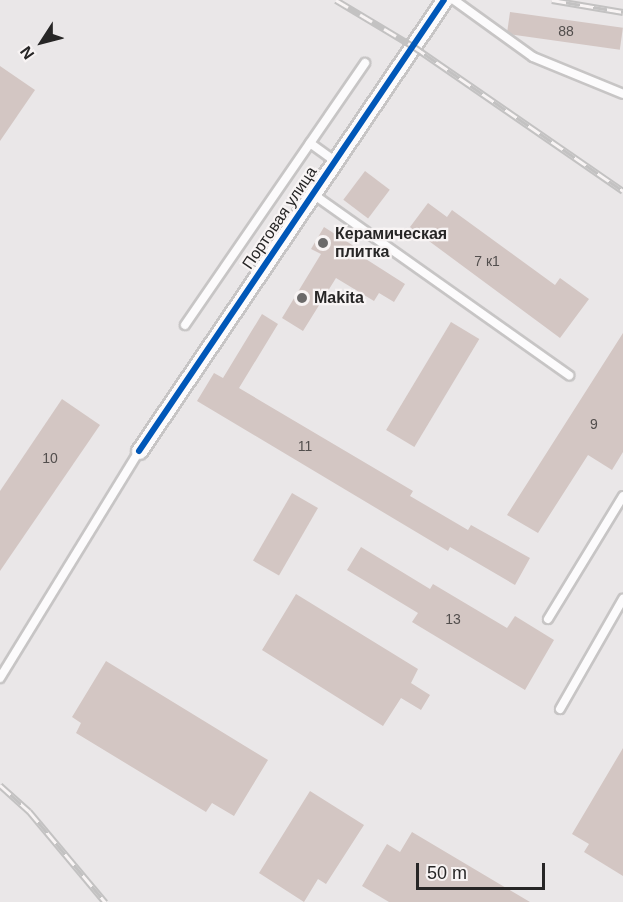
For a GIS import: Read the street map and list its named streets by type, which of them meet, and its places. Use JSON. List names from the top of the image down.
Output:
{
  "streets": {
    "street": ["Портовая улица"]
  },
  "places": ["Керамическая плитка", "Makita"],
  "house_numbers": [
    "88",
    "7 к1",
    "9",
    "11",
    "10",
    "13"
  ],
  "scale_bar": "50 m",
  "north": "bottom left"
}
